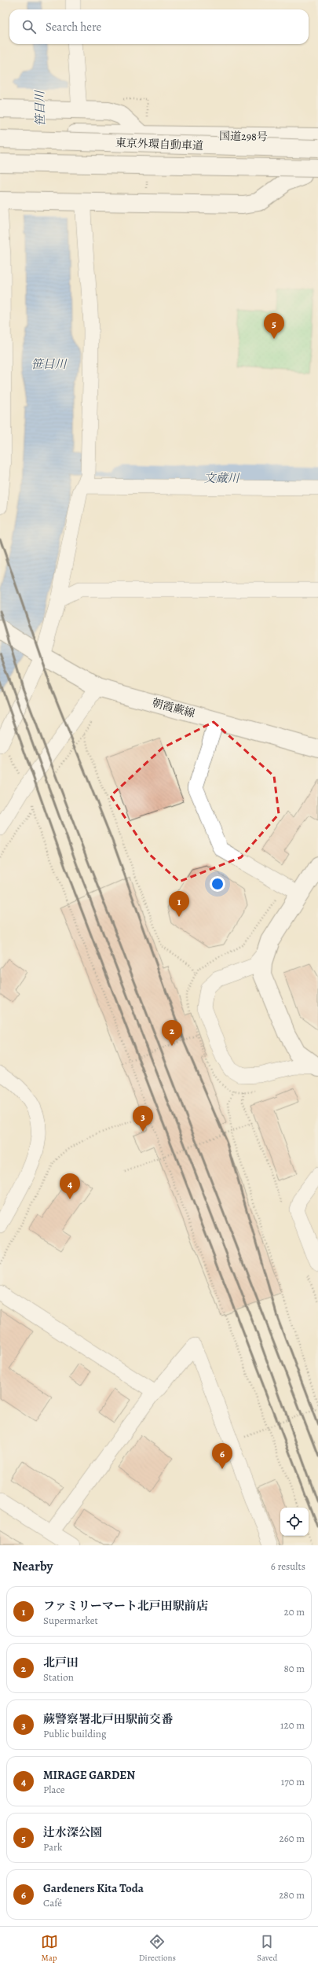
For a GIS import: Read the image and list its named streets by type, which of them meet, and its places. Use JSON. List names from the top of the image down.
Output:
{
  "streets": {
    "main road": ["国道298号", "東京外環自動車道", "朝霞蕨線"]
  },
  "crossings": [
    ["国道298号", "東京外環自動車道"]
  ],
  "water": ["笹目川", "文蔵川"],
  "page": {
    "search": "Search here",
    "pins": [
      "5",
      "1",
      "2",
      "3",
      "4",
      "6"
    ],
    "heading": ["Nearby", "6 results"],
    "list": [
      {
        "mark": "1",
        "name": "ファミリーマート北戸田駅前店",
        "note": "Supermarket",
        "value": "20 m"
      },
      {
        "mark": "2",
        "name": "北戸田",
        "note": "Station",
        "value": "80 m"
      },
      {
        "mark": "3",
        "name": "蕨警察署北戸田駅前交番",
        "note": "Public building",
        "value": "120 m"
      },
      {
        "mark": "4",
        "name": "MIRAGE GARDEN",
        "note": "Place",
        "value": "170 m"
      },
      {
        "mark": "5",
        "name": "辻水深公園",
        "note": "Park",
        "value": "260 m"
      },
      {
        "mark": "6",
        "name": "Gardeners Kita Toda",
        "note": "Café",
        "value": "280 m"
      }
    ],
    "nav": ["Map", "Directions", "Saved"]
  }
}
